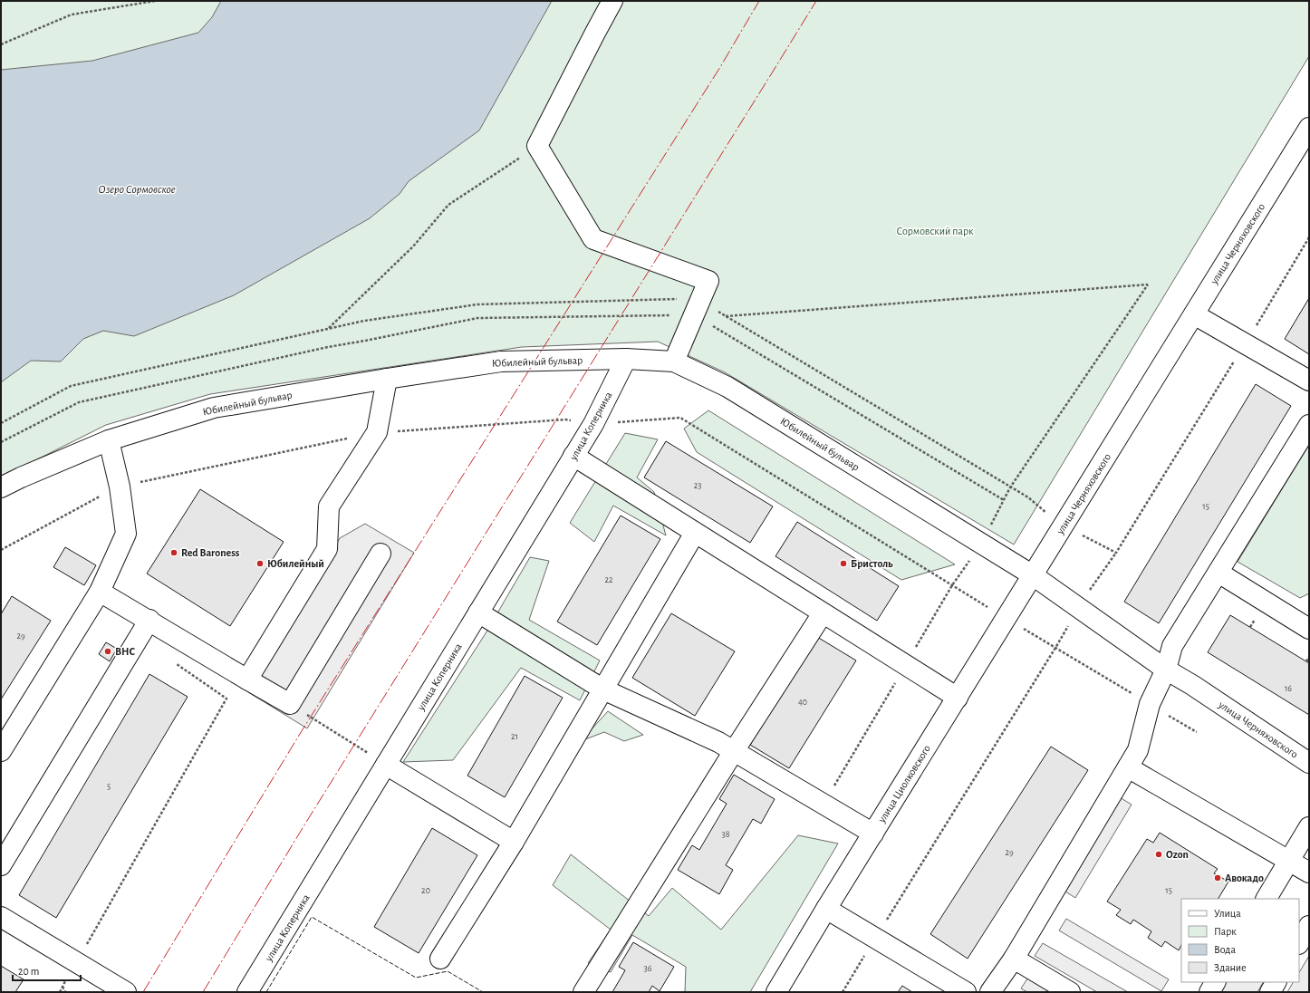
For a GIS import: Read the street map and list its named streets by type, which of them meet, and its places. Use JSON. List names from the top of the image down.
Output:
{
  "streets": {
    "street": [
      "улица Черняховского",
      "Юбилейный бульвар",
      "улица Коперника",
      "улица Циолковского"
    ]
  },
  "crossings": [
    ["улица Черняховского", "Юбилейный бульвар"],
    ["улица Черняховского", "улица Циолковского"],
    ["Юбилейный бульвар", "улица Коперника"],
    ["Юбилейный бульвар", "улица Циолковского"]
  ],
  "water": ["Озеро Сормовское"],
  "parks": ["Сормовский парк"],
  "places": [
    "Red Baroness",
    "Юбилейный",
    "Бристоль",
    "ВНС",
    "Ozon",
    "Авокадо"
  ],
  "house_numbers": [
    "23",
    "15",
    "22",
    "29",
    "16",
    "40",
    "21",
    "5",
    "38",
    "29",
    "20",
    "15",
    "36"
  ],
  "legend": [
    "Улица",
    "Парк",
    "Вода",
    "Здание"
  ],
  "scale_bar": "20 m"
}
